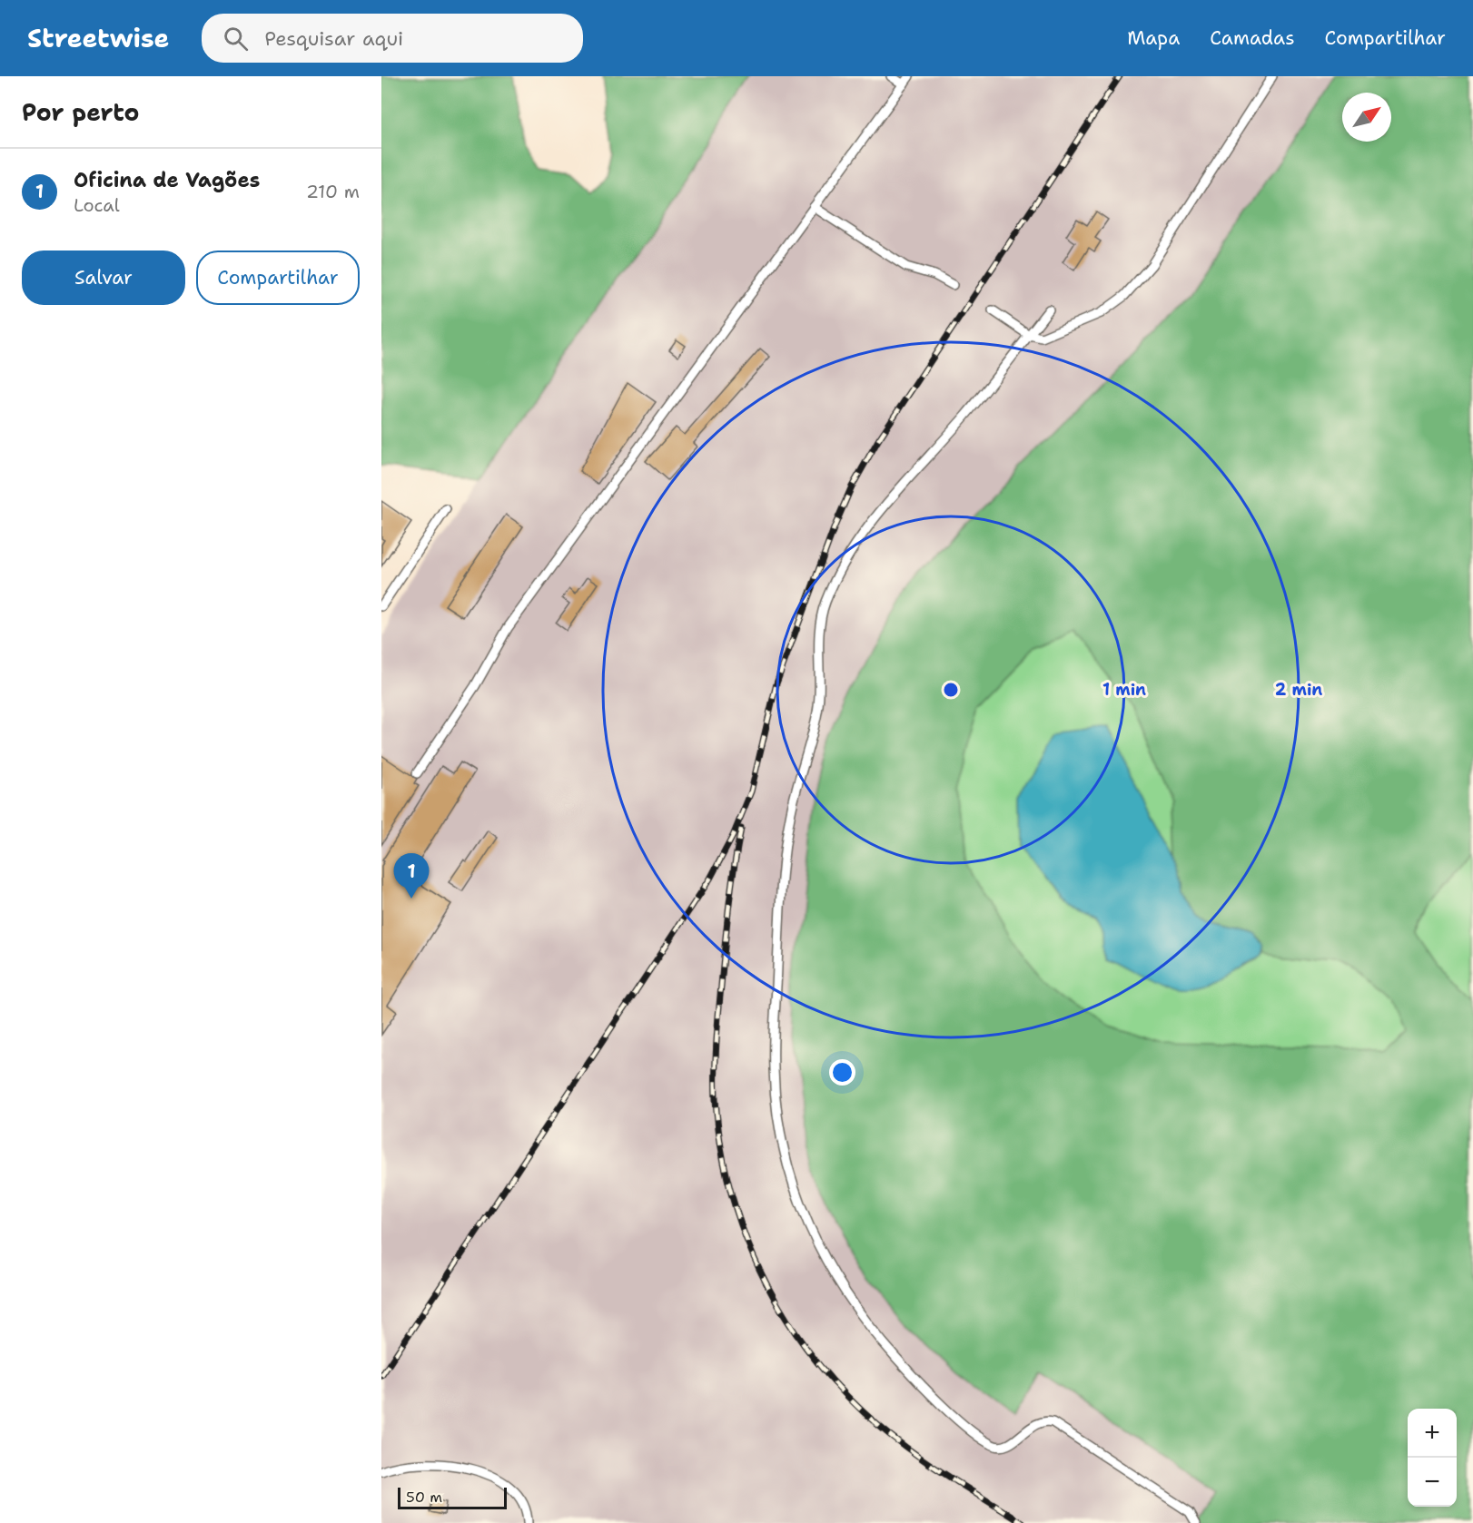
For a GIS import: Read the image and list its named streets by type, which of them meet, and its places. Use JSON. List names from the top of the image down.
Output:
{
  "scale_bar": "50 m",
  "north": "top right",
  "page": {
    "header": "Streetwise",
    "search": "Pesquisar aqui",
    "nav": ["Mapa", "Camadas", "Compartilhar"],
    "heading": "Por perto",
    "list": [
      {
        "mark": "1",
        "name": "Oficina de Vagões",
        "note": "Local",
        "value": "210 m"
      }
    ],
    "buttons": ["Salvar", "Compartilhar"],
    "pins": "1",
    "map_buttons": ["+", "−"],
    "scale": "50 m"
  },
  "rings": ["1 min", "2 min"]
}
